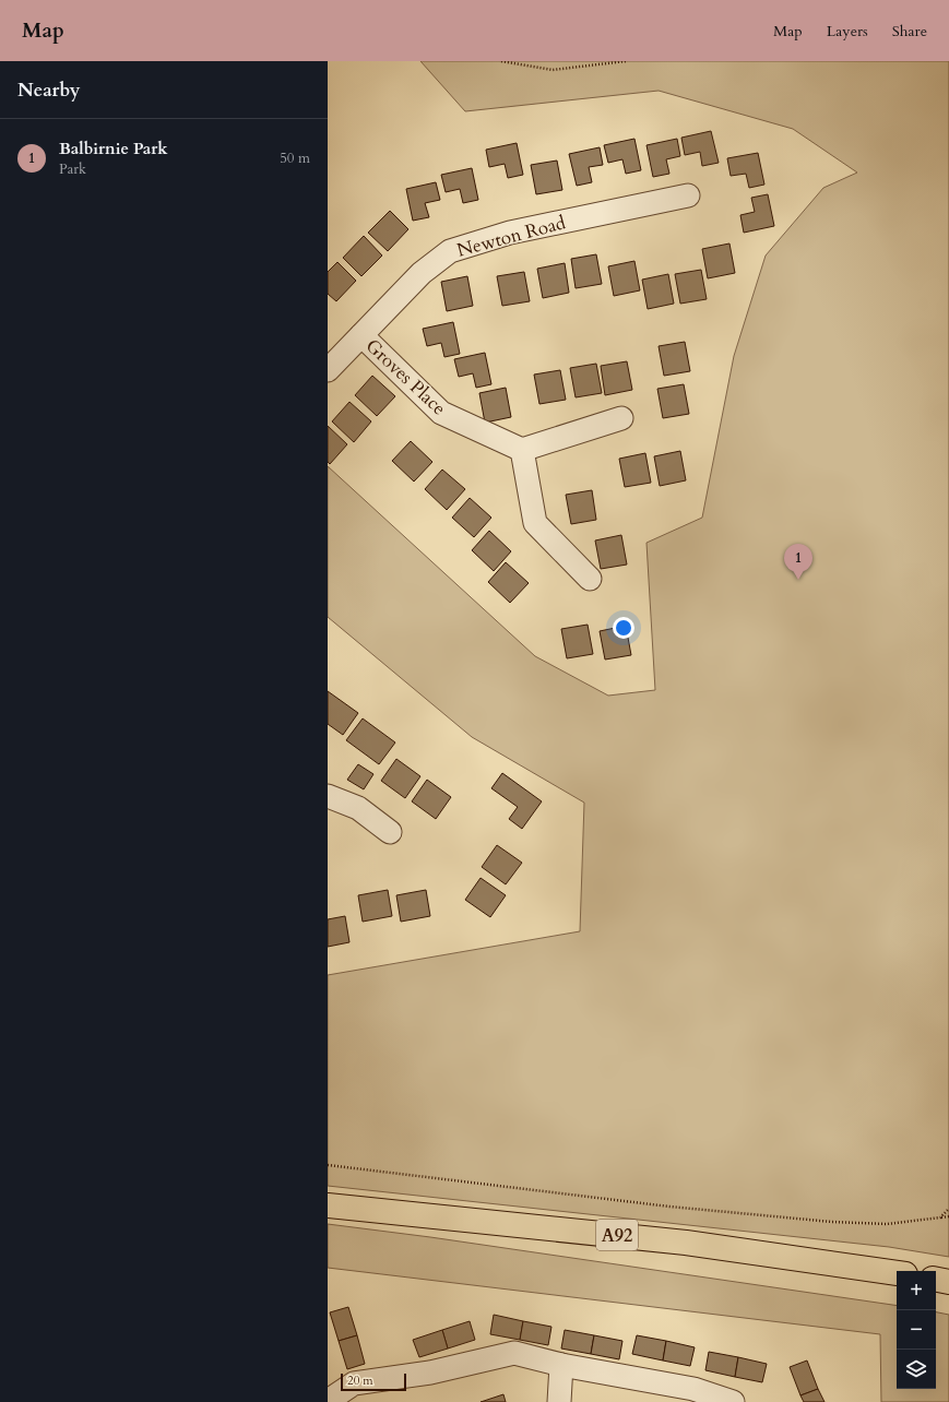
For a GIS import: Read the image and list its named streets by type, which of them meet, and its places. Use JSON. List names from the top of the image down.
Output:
{
  "streets": {
    "highway": ["A92"],
    "street": ["Newton Road", "Groves Place"]
  },
  "crossings": [
    ["Newton Road", "Groves Place"]
  ],
  "scale_bar": "20 m",
  "page": {
    "header": "Map",
    "nav": ["Map", "Layers", "Share"],
    "heading": "Nearby",
    "list": [
      {
        "mark": "1",
        "name": "Balbirnie Park",
        "note": "Park",
        "value": "50 m"
      }
    ],
    "pins": "1",
    "map_buttons": ["+", "−"],
    "scale": "20 m"
  }
}
